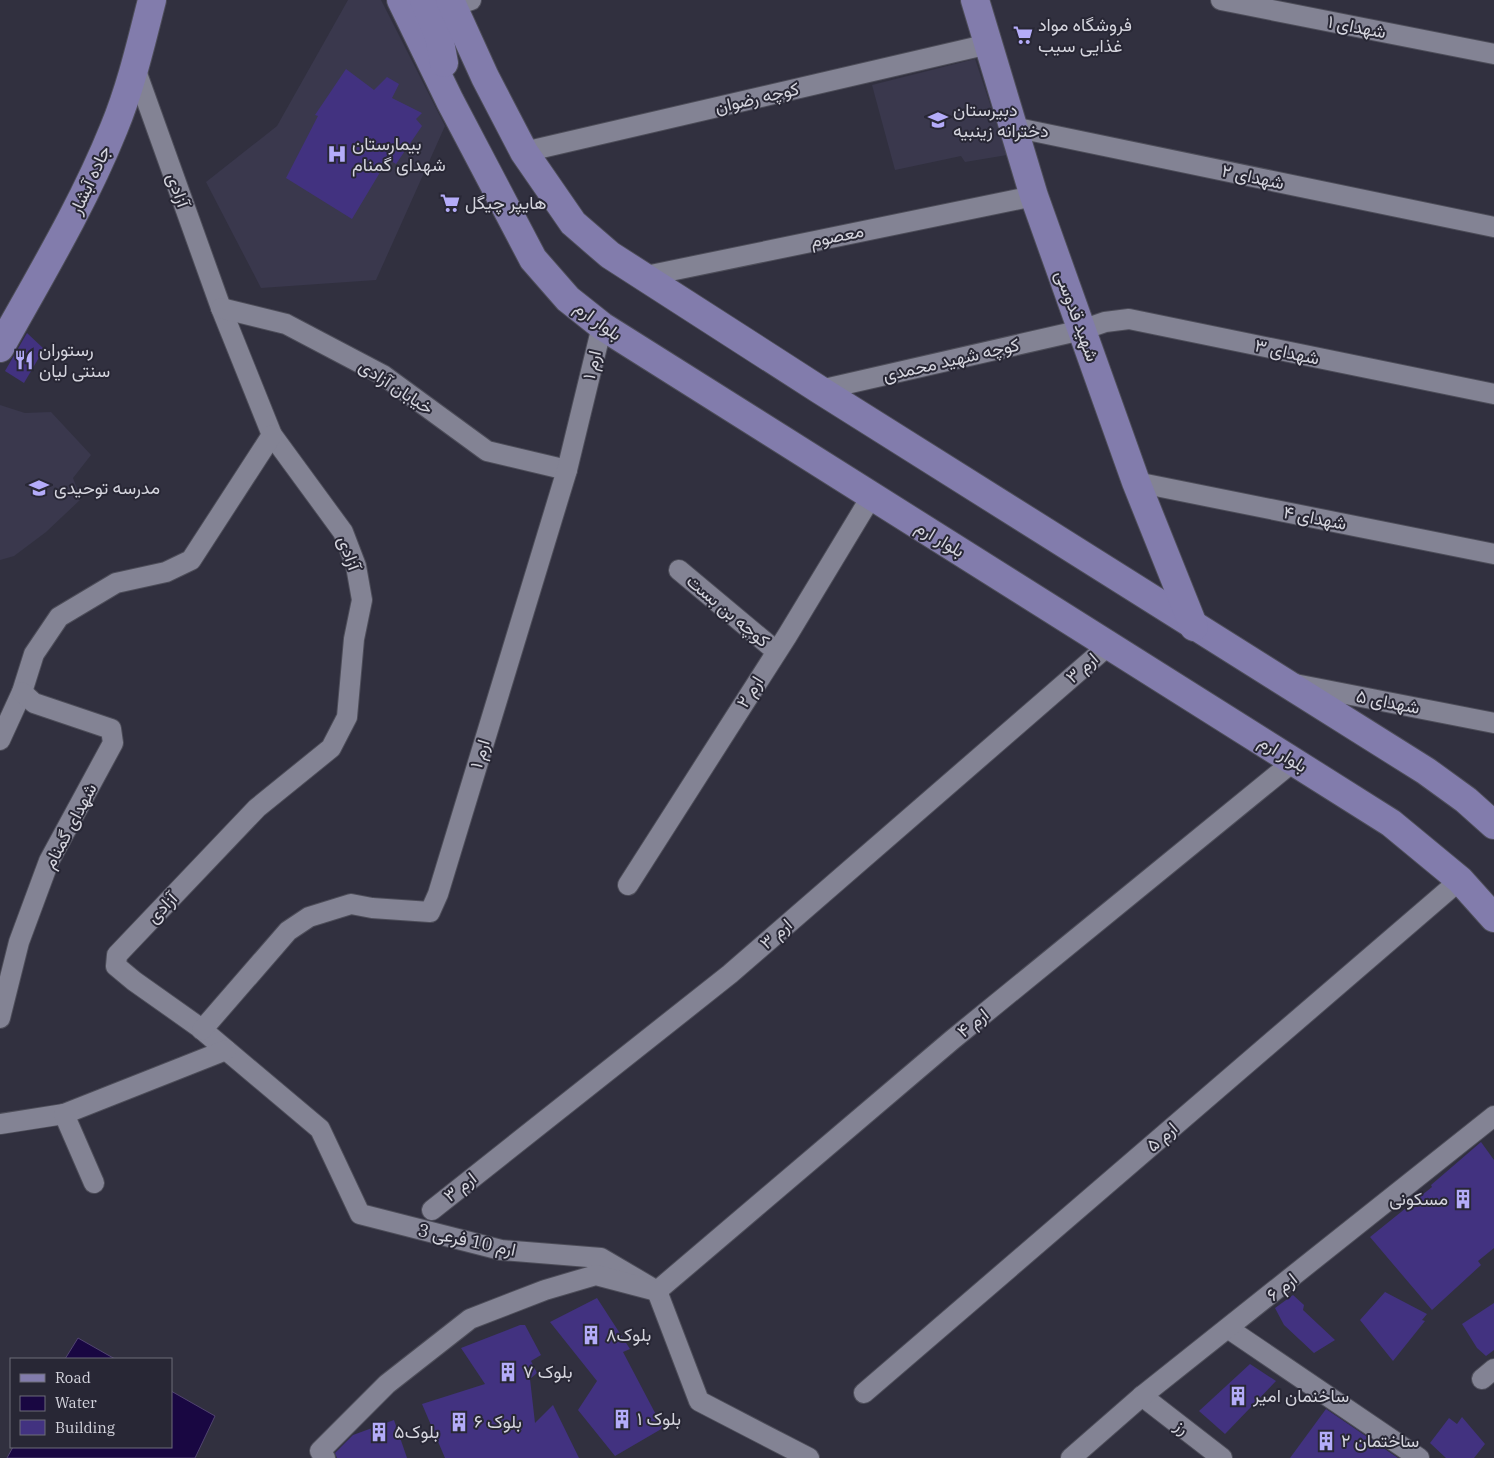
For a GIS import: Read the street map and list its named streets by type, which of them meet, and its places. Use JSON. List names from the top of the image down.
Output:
{
  "streets": {
    "main road": ["جاده آبشار", "شهید قدوسی", "بلوار ارم"],
    "street": [
      "شهدای ۱",
      "کوچه رضوان",
      "شهدای ۲",
      "آزادی",
      "معصوم",
      "شهدای ۳",
      "کوچه شهید محمدی",
      "ارم ۱",
      "خیابان آزادی",
      "شهدای ۴",
      "کوچه بن بست",
      "ارم ۳",
      "ارم ۲",
      "شهدای ۵",
      "شهدای گمنام",
      "ارم ۴",
      "ارم ۵",
      "ارم 10 فرعی 3",
      "ارم ۶",
      "رز"
    ]
  },
  "crossings": [
    ["کوچه رضوان", "شهید قدوسی"],
    ["شهدای ۲", "شهید قدوسی"],
    ["جاده آبشار", "آزادی"],
    ["آزادی", "خیابان آزادی"],
    ["آزادی", "ارم 10 فرعی 3"],
    ["معصوم", "شهید قدوسی"],
    ["شهید قدوسی", "شهدای ۳"],
    ["شهید قدوسی", "کوچه شهید محمدی"],
    ["شهید قدوسی", "شهدای ۴"],
    ["بلوار ارم", "ارم ۱"],
    ["بلوار ارم", "ارم ۳"],
    ["بلوار ارم", "ارم ۲"],
    ["بلوار ارم", "ارم ۴"],
    ["بلوار ارم", "ارم ۵"],
    ["شهدای ۳", "کوچه شهید محمدی"],
    ["ارم ۱", "خیابان آزادی"],
    ["ارم ۱", "ارم 10 فرعی 3"],
    ["کوچه بن بست", "ارم ۲"],
    ["ارم ۴", "ارم 10 فرعی 3"],
    ["ارم ۶", "رز"]
  ],
  "places": {
    "supermarket": ["فروشگاه مواد غذایی سیب", "هایپر چیگل"],
    "school or university": ["دبیرستان دخترانه زینبیه", "مدرسه توحیدی"],
    "hospital": ["بیمارستان شهدای گمنام"],
    "restaurant": ["رستوران سنتی لیان"],
    "building": [
      "مسکونی",
      "بلوک۸",
      "بلوک ۷",
      "ساخنمان امیر",
      "بلوک ۱",
      "بلوک ۶",
      "بلوک۵",
      "ساختمان ۲"
    ]
  },
  "legend": ["Road", "Water", "Building"]
}
